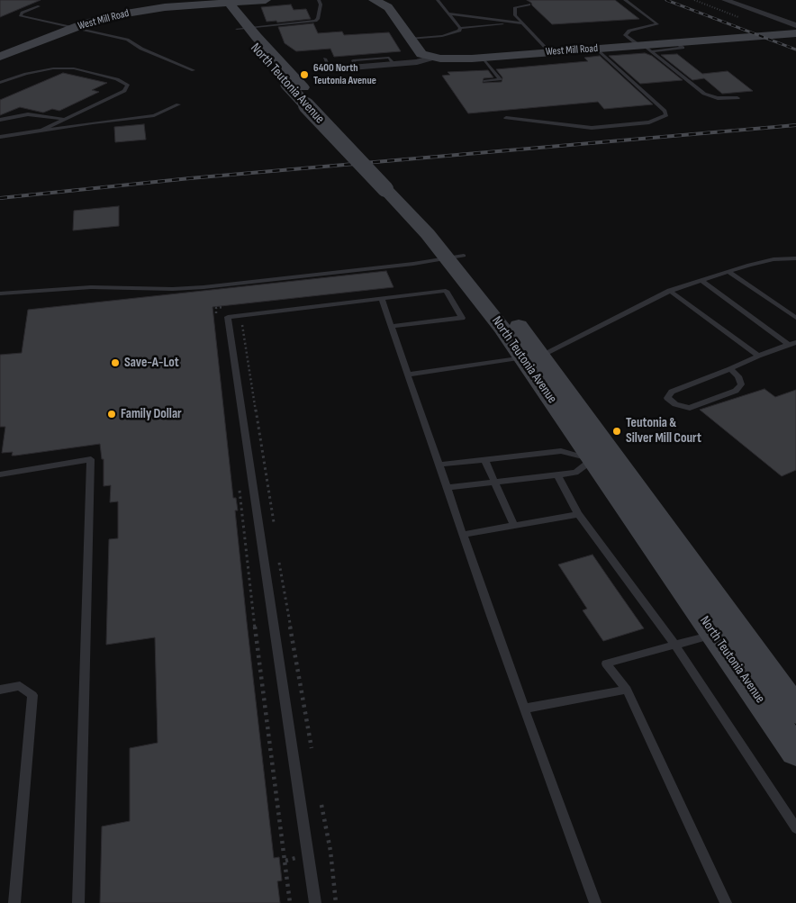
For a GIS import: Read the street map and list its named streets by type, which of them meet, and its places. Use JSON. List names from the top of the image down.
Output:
{
  "streets": {
    "main road": ["West Mill Road", "North Teutonia Avenue"]
  },
  "crossings": [
    ["West Mill Road", "North Teutonia Avenue"]
  ],
  "places": [
    "6400 North Teutonia Avenue",
    "Save-A-Lot",
    "Family Dollar",
    "Teutonia & Silver Mill Court"
  ]
}
